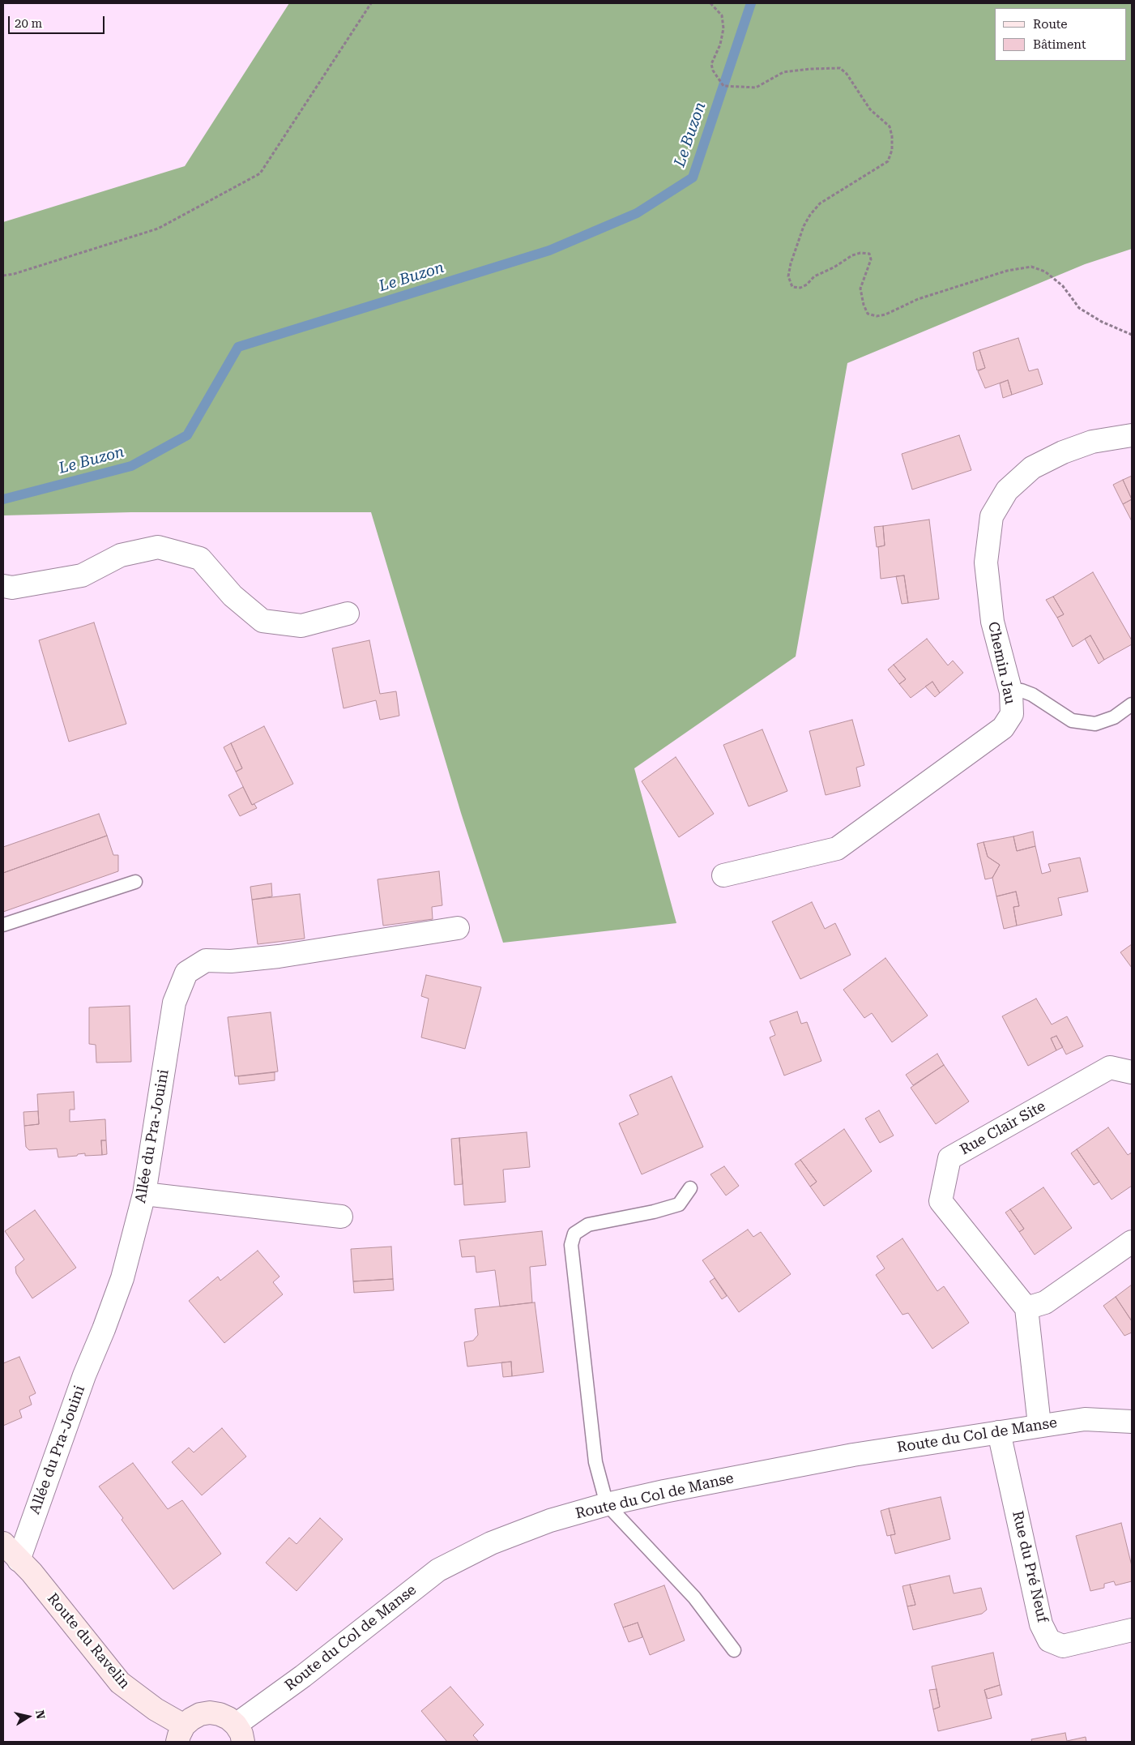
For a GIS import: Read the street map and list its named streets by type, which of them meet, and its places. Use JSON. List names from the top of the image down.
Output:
{
  "streets": {
    "main road": ["Route du Ravelin"],
    "street": [
      "Chemin Jau",
      "Rue Clair Site",
      "Allée du Pra-Jouini",
      "Route du Col de Manse",
      "Rue du Pré Neuf"
    ]
  },
  "crossings": [
    ["Allée du Pra-Jouini", "Route du Ravelin"],
    ["Route du Col de Manse", "Rue du Pré Neuf"]
  ],
  "water": ["Le Buzon"],
  "legend": ["Route", "Bâtiment"],
  "scale_bar": "20 m",
  "north": "right"
}
